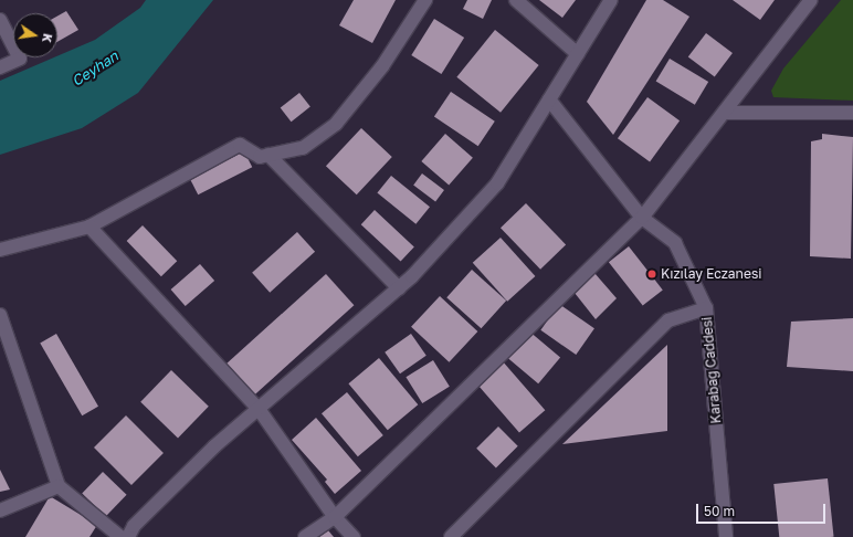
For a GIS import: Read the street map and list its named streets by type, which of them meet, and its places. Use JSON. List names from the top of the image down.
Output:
{
  "streets": {
    "street": ["Karabağ Caddesi"]
  },
  "water": ["Ceyhan"],
  "places": ["Kızılay Eczanesi"],
  "scale_bar": "50 m",
  "north": "right"
}
